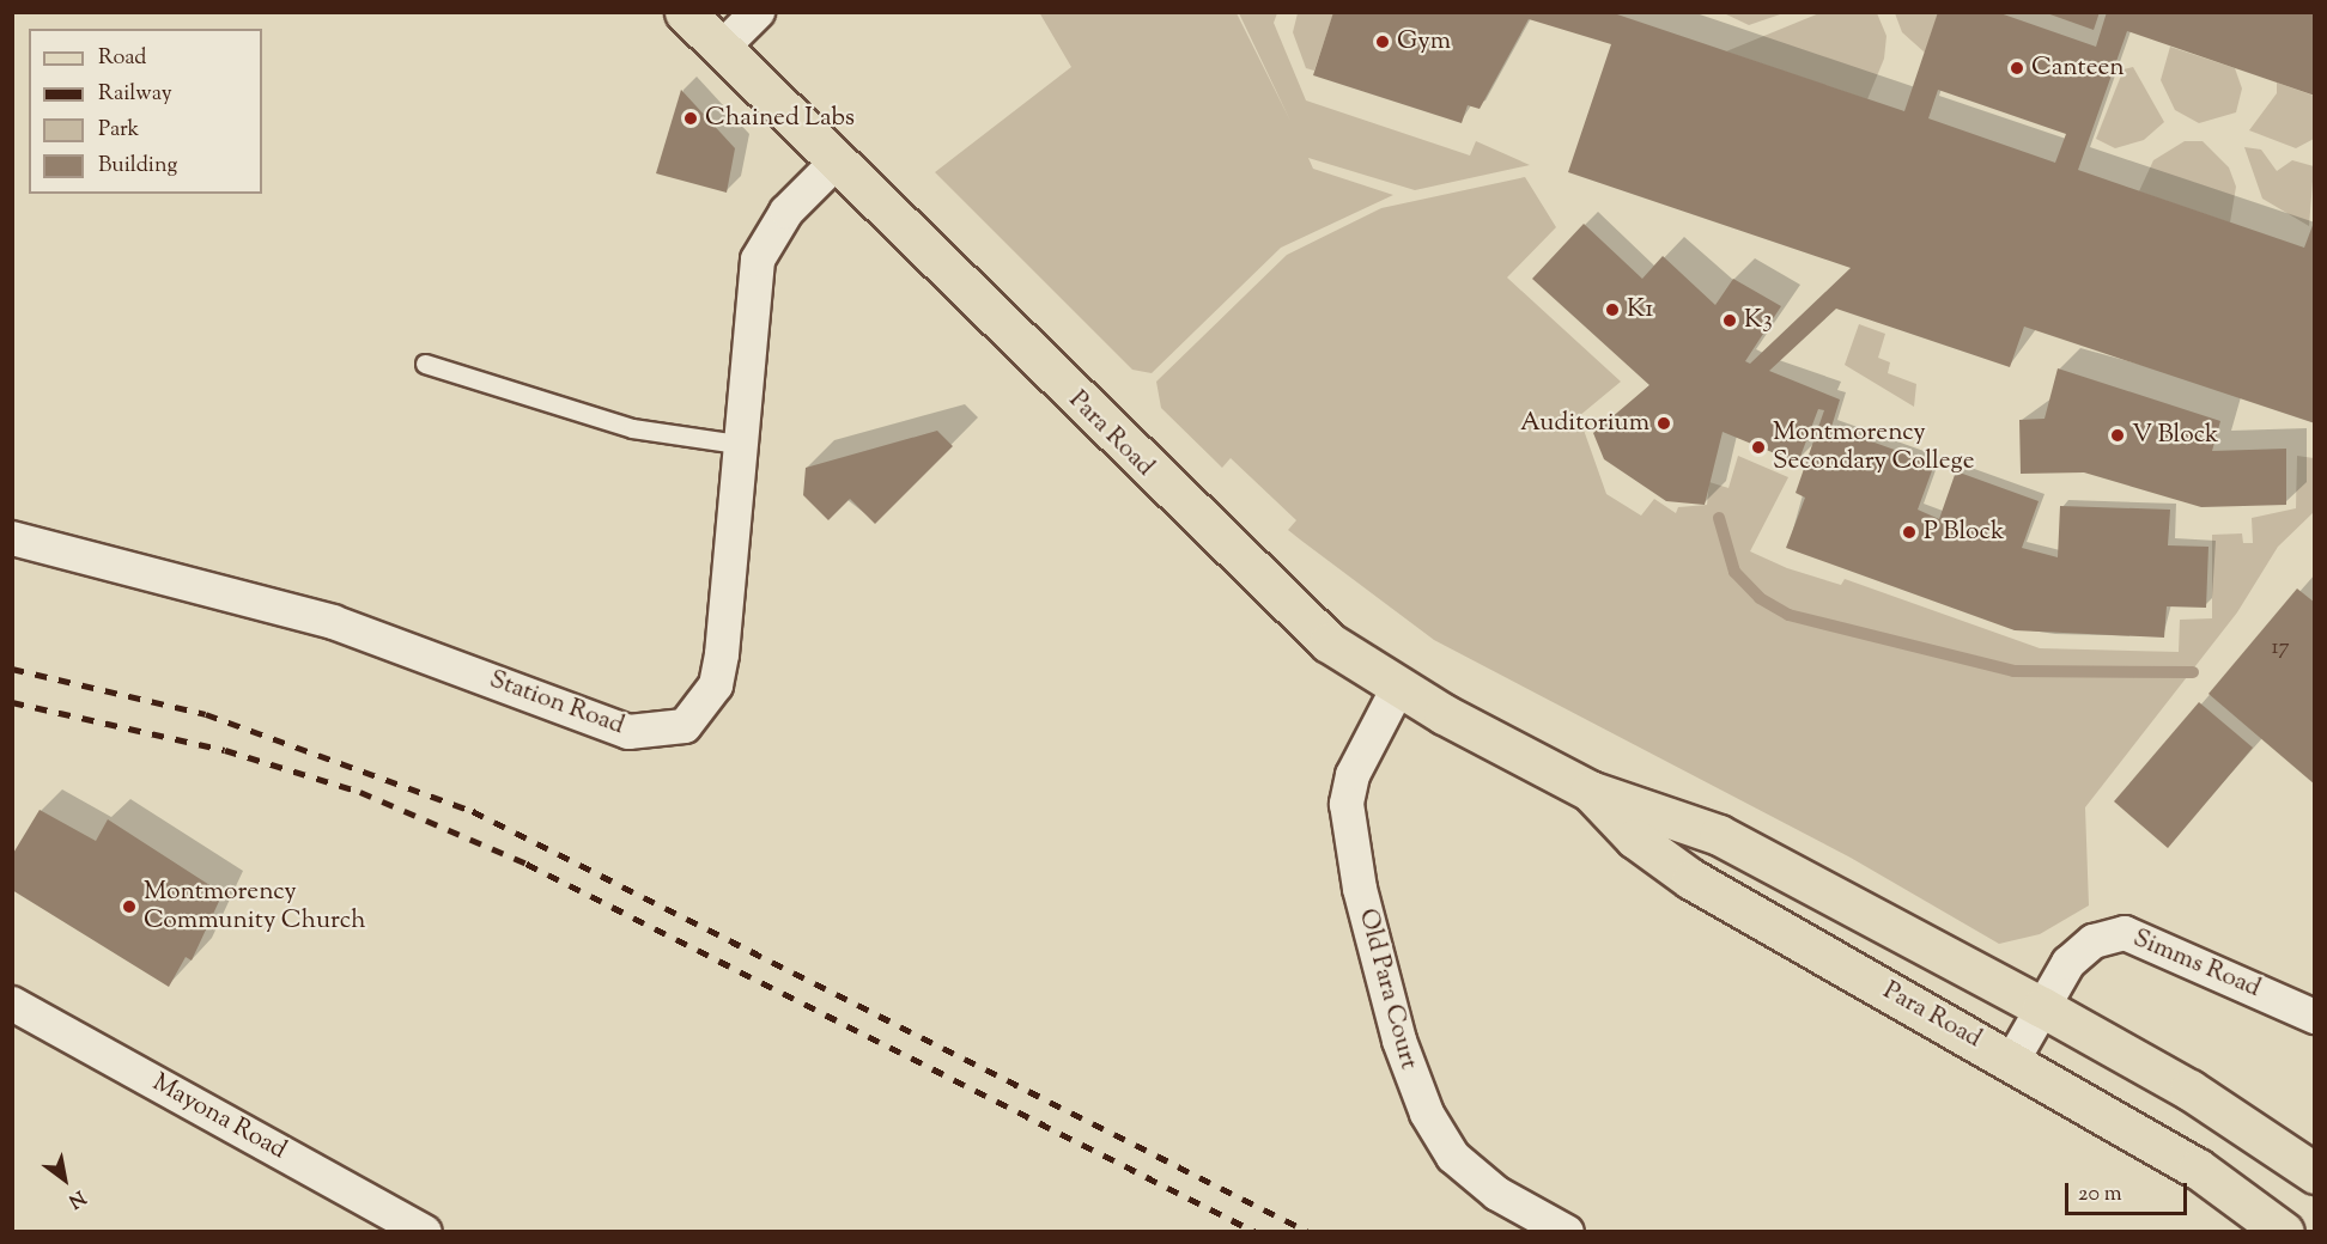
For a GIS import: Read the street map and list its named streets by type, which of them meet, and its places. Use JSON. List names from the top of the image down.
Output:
{
  "streets": {
    "main road": ["Para Road"],
    "street": [
      "Station Road",
      "Simms Road",
      "Old Para Court",
      "Mayona Road"
    ]
  },
  "crossings": [
    ["Para Road", "Station Road"],
    ["Para Road", "Simms Road"],
    ["Para Road", "Old Para Court"]
  ],
  "places": [
    "Gym",
    "Canteen",
    "Chained Labs",
    "K1",
    "K3",
    "Auditorium",
    "V Block",
    "Montmorency Secondary College",
    "P Block",
    "Montmorency Community Church"
  ],
  "house_numbers": ["17"],
  "legend": [
    "Road",
    "Railway",
    "Park",
    "Building"
  ],
  "scale_bar": "20 m",
  "north": "bottom right"
}
